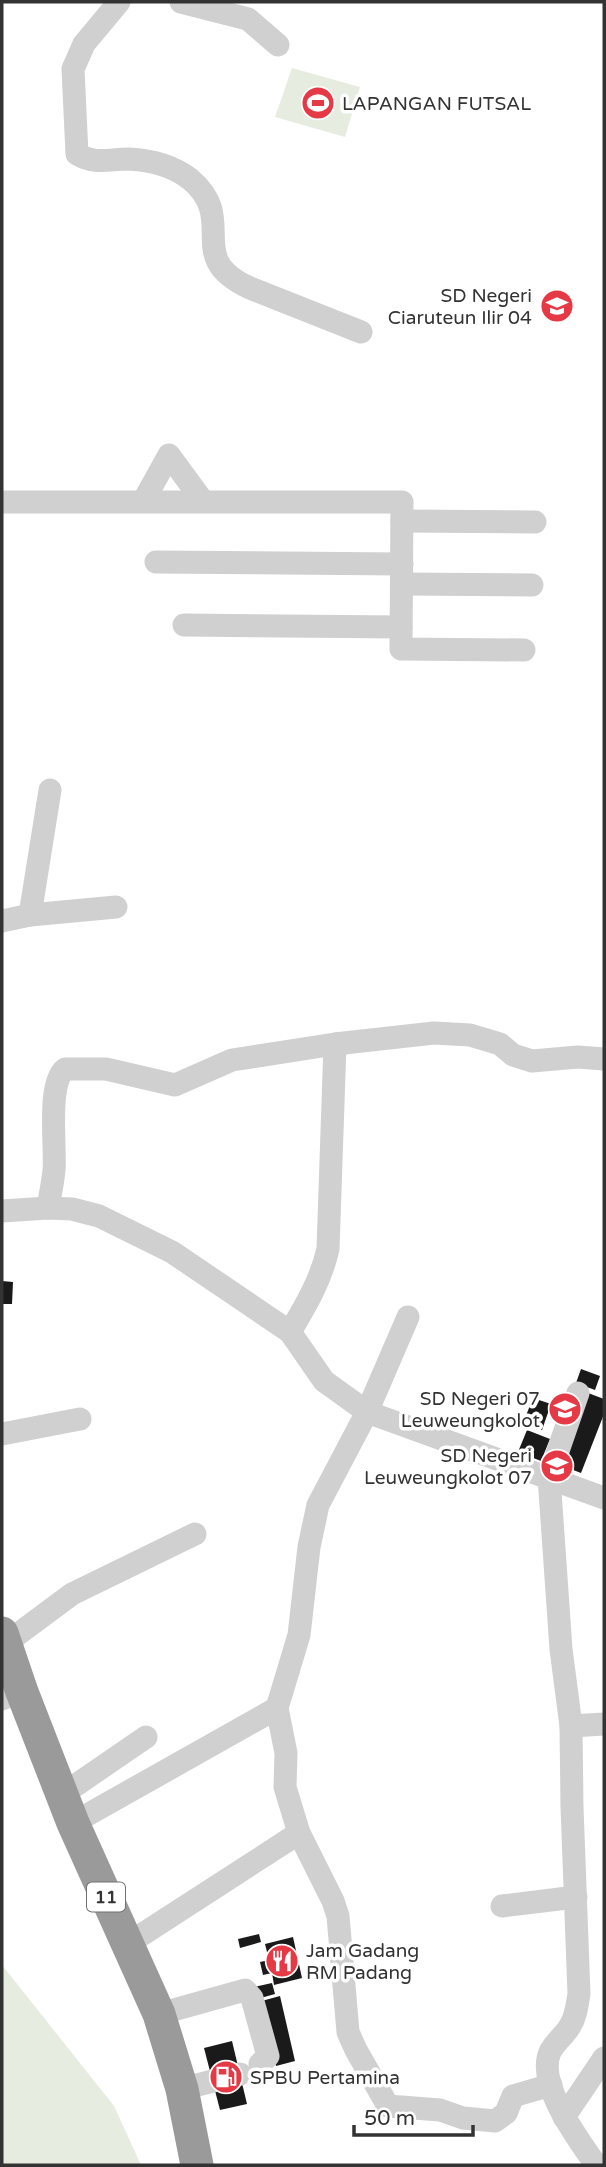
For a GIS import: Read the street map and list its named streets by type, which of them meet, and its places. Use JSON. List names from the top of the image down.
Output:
{
  "streets": {
    "highway": ["11"]
  },
  "places": {
    "sports": ["LAPANGAN FUTSAL"],
    "school or university": ["SD Negeri Ciaruteun Ilir 04", "SD Negeri 07 Leuweungkolot", "SD Negeri Leuweungkolot 07"],
    "restaurant": ["Jam Gadang RM Padang"],
    "fuel station": ["SPBU Pertamina"]
  },
  "scale_bar": "50 m"
}
